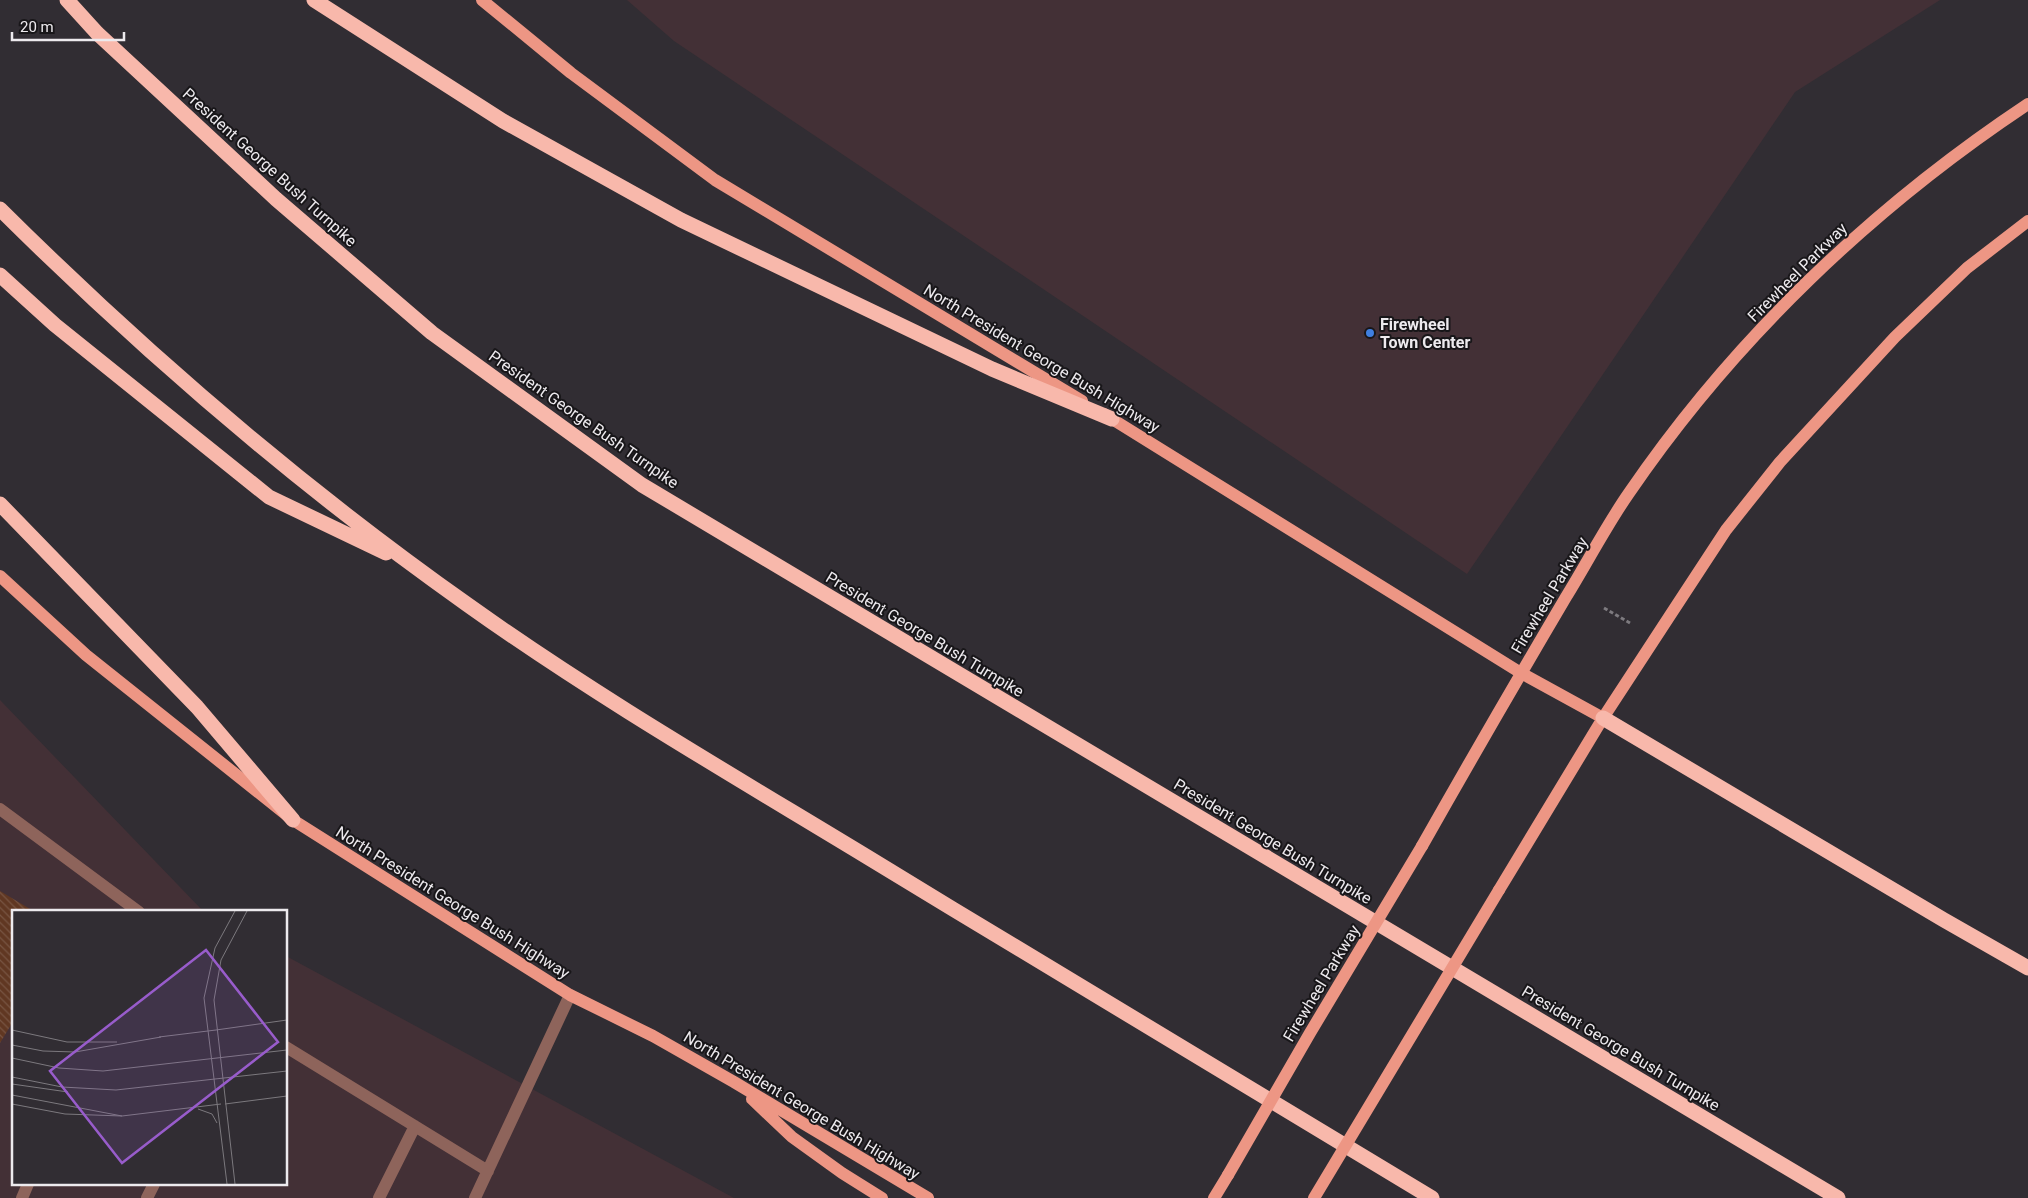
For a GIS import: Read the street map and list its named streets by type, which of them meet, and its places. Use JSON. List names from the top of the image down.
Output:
{
  "streets": {
    "highway": ["President George Bush Turnpike"],
    "main road": ["Firewheel Parkway", "North President George Bush Highway"]
  },
  "crossings": [
    ["Firewheel Parkway", "North President George Bush Highway"]
  ],
  "places": ["Firewheel Town Center"],
  "scale_bar": "20 m"
}
